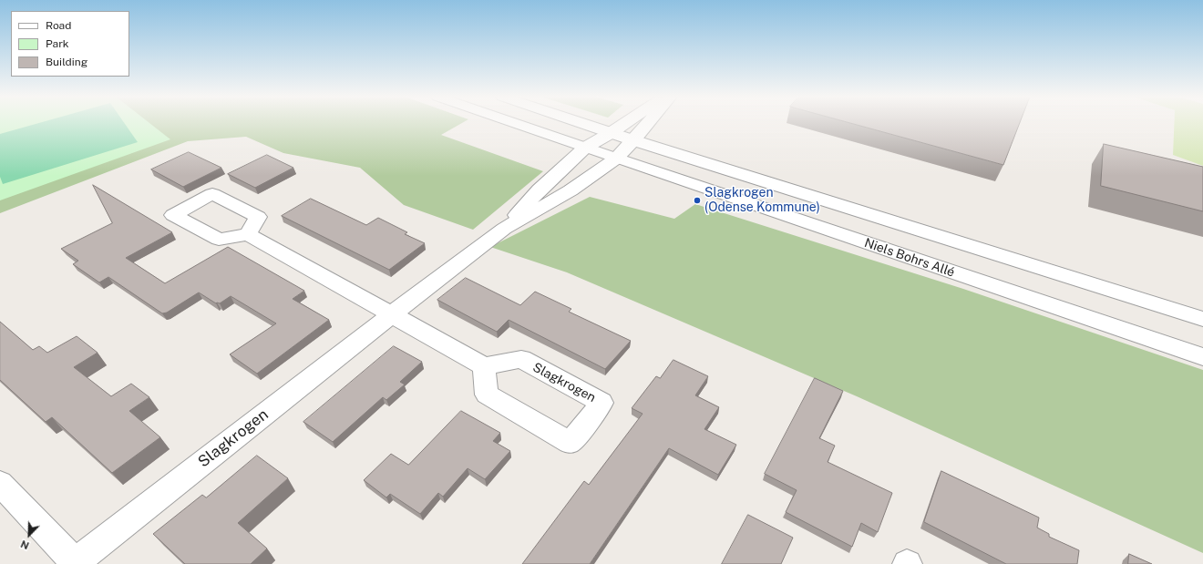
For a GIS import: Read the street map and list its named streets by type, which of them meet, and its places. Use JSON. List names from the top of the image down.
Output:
{
  "streets": {
    "street": ["Niels Bohrs Allé", "Slagkrogen"]
  },
  "crossings": [
    ["Niels Bohrs Allé", "Slagkrogen"]
  ],
  "places": ["Slagkrogen (Odense Kommune)"],
  "legend": ["Road", "Park", "Building"],
  "north": "bottom left"
}
